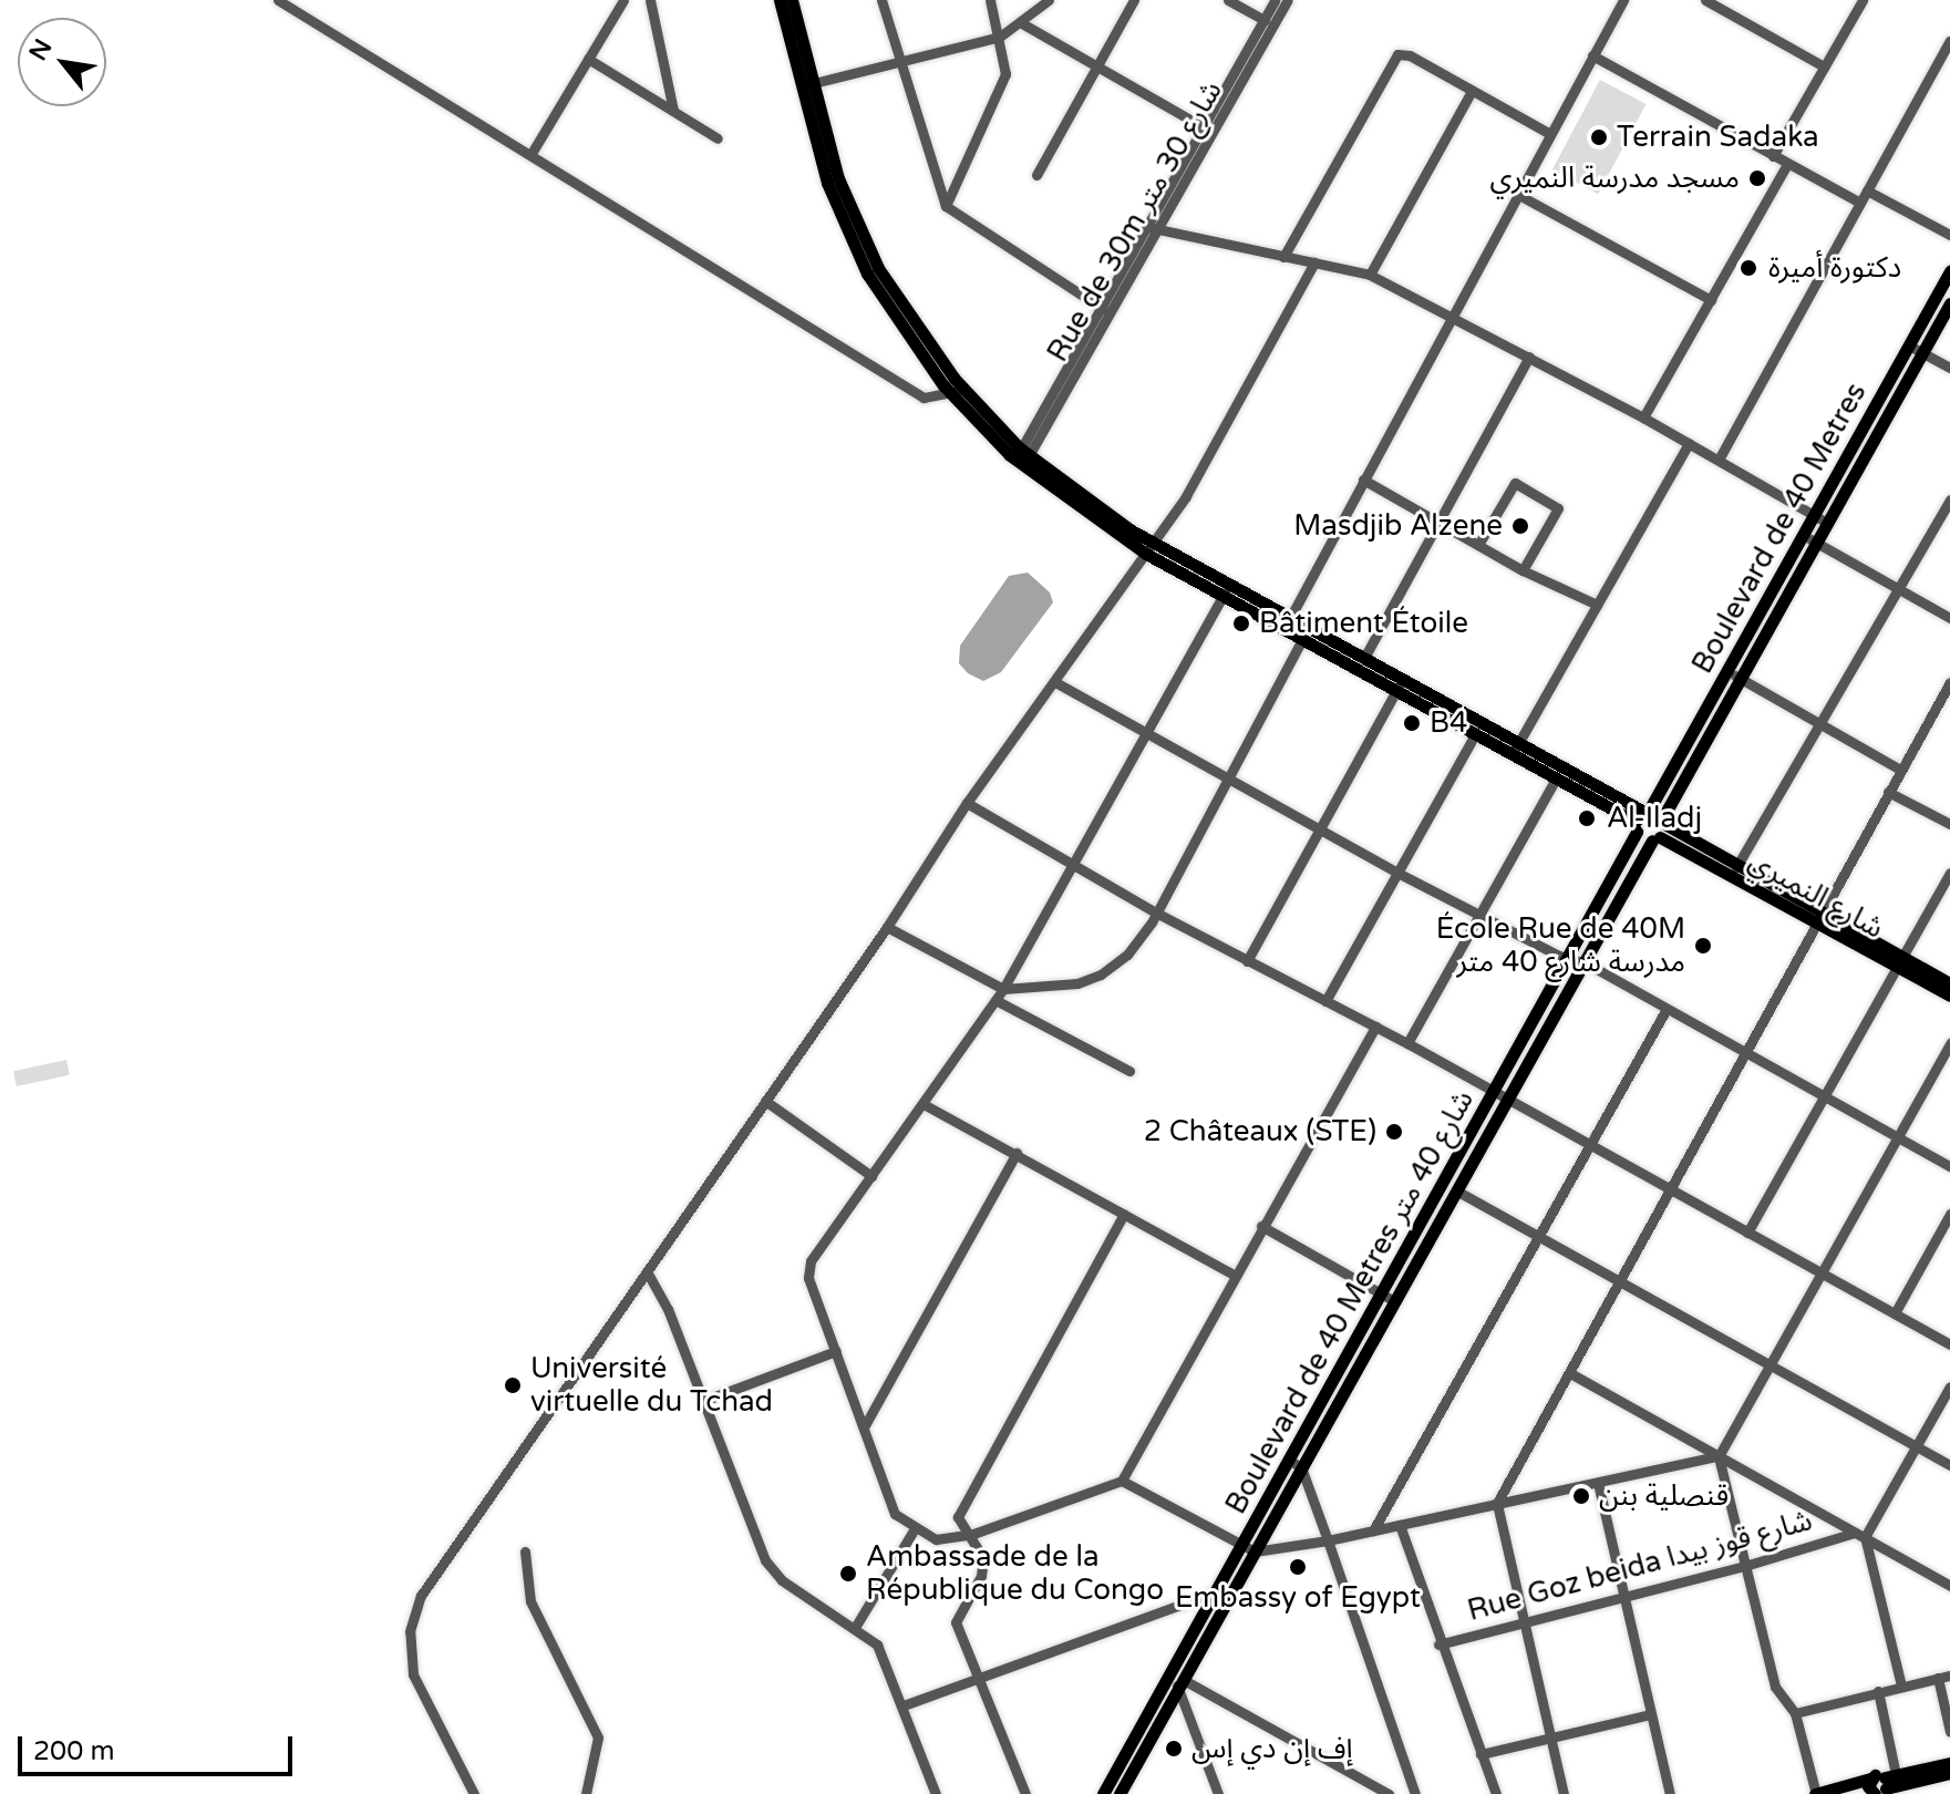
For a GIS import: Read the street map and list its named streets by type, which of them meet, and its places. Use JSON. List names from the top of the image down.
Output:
{
  "streets": {
    "main road": ["Boulevard de 40 Metres", "شارع النميري", "Boulevard de 40 Metres شارع 40 متر"],
    "street": ["Rue de 30m شارع 30 متر", "Rue Goz beida شارع قوز بيدا"]
  },
  "crossings": [
    ["Boulevard de 40 Metres", "شارع النميري"],
    ["Boulevard de 40 Metres", "Boulevard de 40 Metres شارع 40 متر"],
    ["شارع النميري", "Boulevard de 40 Metres شارع 40 متر"]
  ],
  "places": [
    "Terrain Sadaka",
    "مسجد مدرسة النميري",
    "دكتورة أميرة",
    "Masdjib Alzene",
    "Bâtiment Étoile",
    "B4",
    "Al-Iladj",
    "École Rue de 40M مدرسة شارع 40 متر",
    "2 Châteaux (STE)",
    "Université virtuelle du Tchad",
    "قنصلية بنن",
    "Embassy of Egypt",
    "Ambassade de la République du Congo",
    "إف إن دي إس"
  ],
  "scale_bar": "200 m",
  "north": "top left"
}
